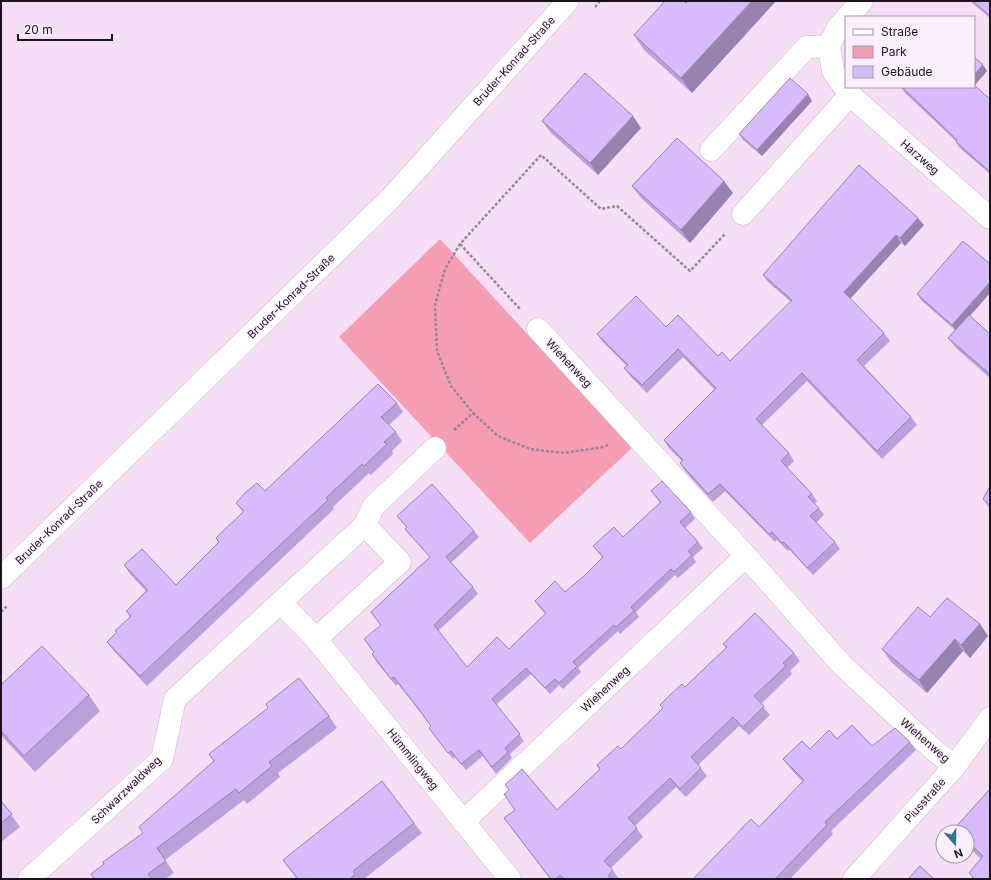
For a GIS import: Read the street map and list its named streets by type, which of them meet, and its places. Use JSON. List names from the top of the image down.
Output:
{
  "streets": {
    "street": [
      "Bruder-Konrad-Straße",
      "Harzweg",
      "Wiehenweg",
      "Hümmlingweg",
      "Schwarzwaldweg",
      "Piusstraße"
    ]
  },
  "crossings": [
    ["Wiehenweg", "Hümmlingweg"],
    ["Wiehenweg", "Piusstraße"]
  ],
  "legend": ["Straße", "Park", "Gebäude"],
  "scale_bar": "20 m",
  "north": "bottom"
}
